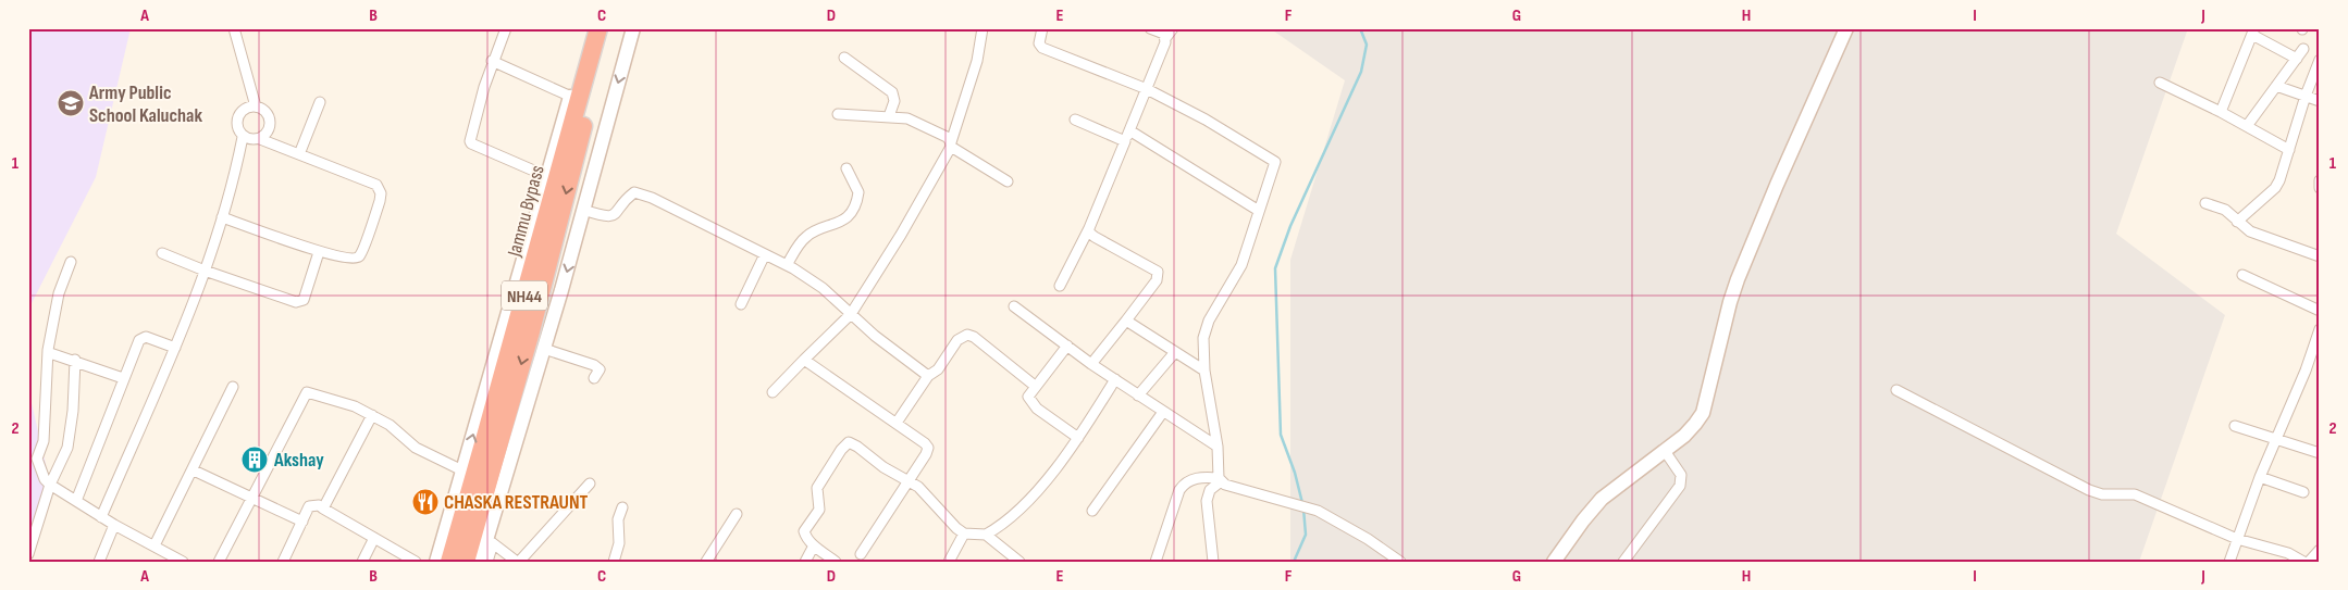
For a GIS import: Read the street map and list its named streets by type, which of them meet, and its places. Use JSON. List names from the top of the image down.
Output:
{
  "streets": {
    "highway": ["Jammu Bypass", "NH44"]
  },
  "places": {
    "school or university": ["Army Public School Kaluchak"],
    "building": ["Akshay"],
    "restaurant": ["CHASKA RESTRAUNT"]
  },
  "grid": {
    "columns": [
      "A",
      "B",
      "C",
      "D",
      "E",
      "F",
      "G",
      "H",
      "I",
      "J"
    ],
    "rows": ["1", "2"]
  }
}
